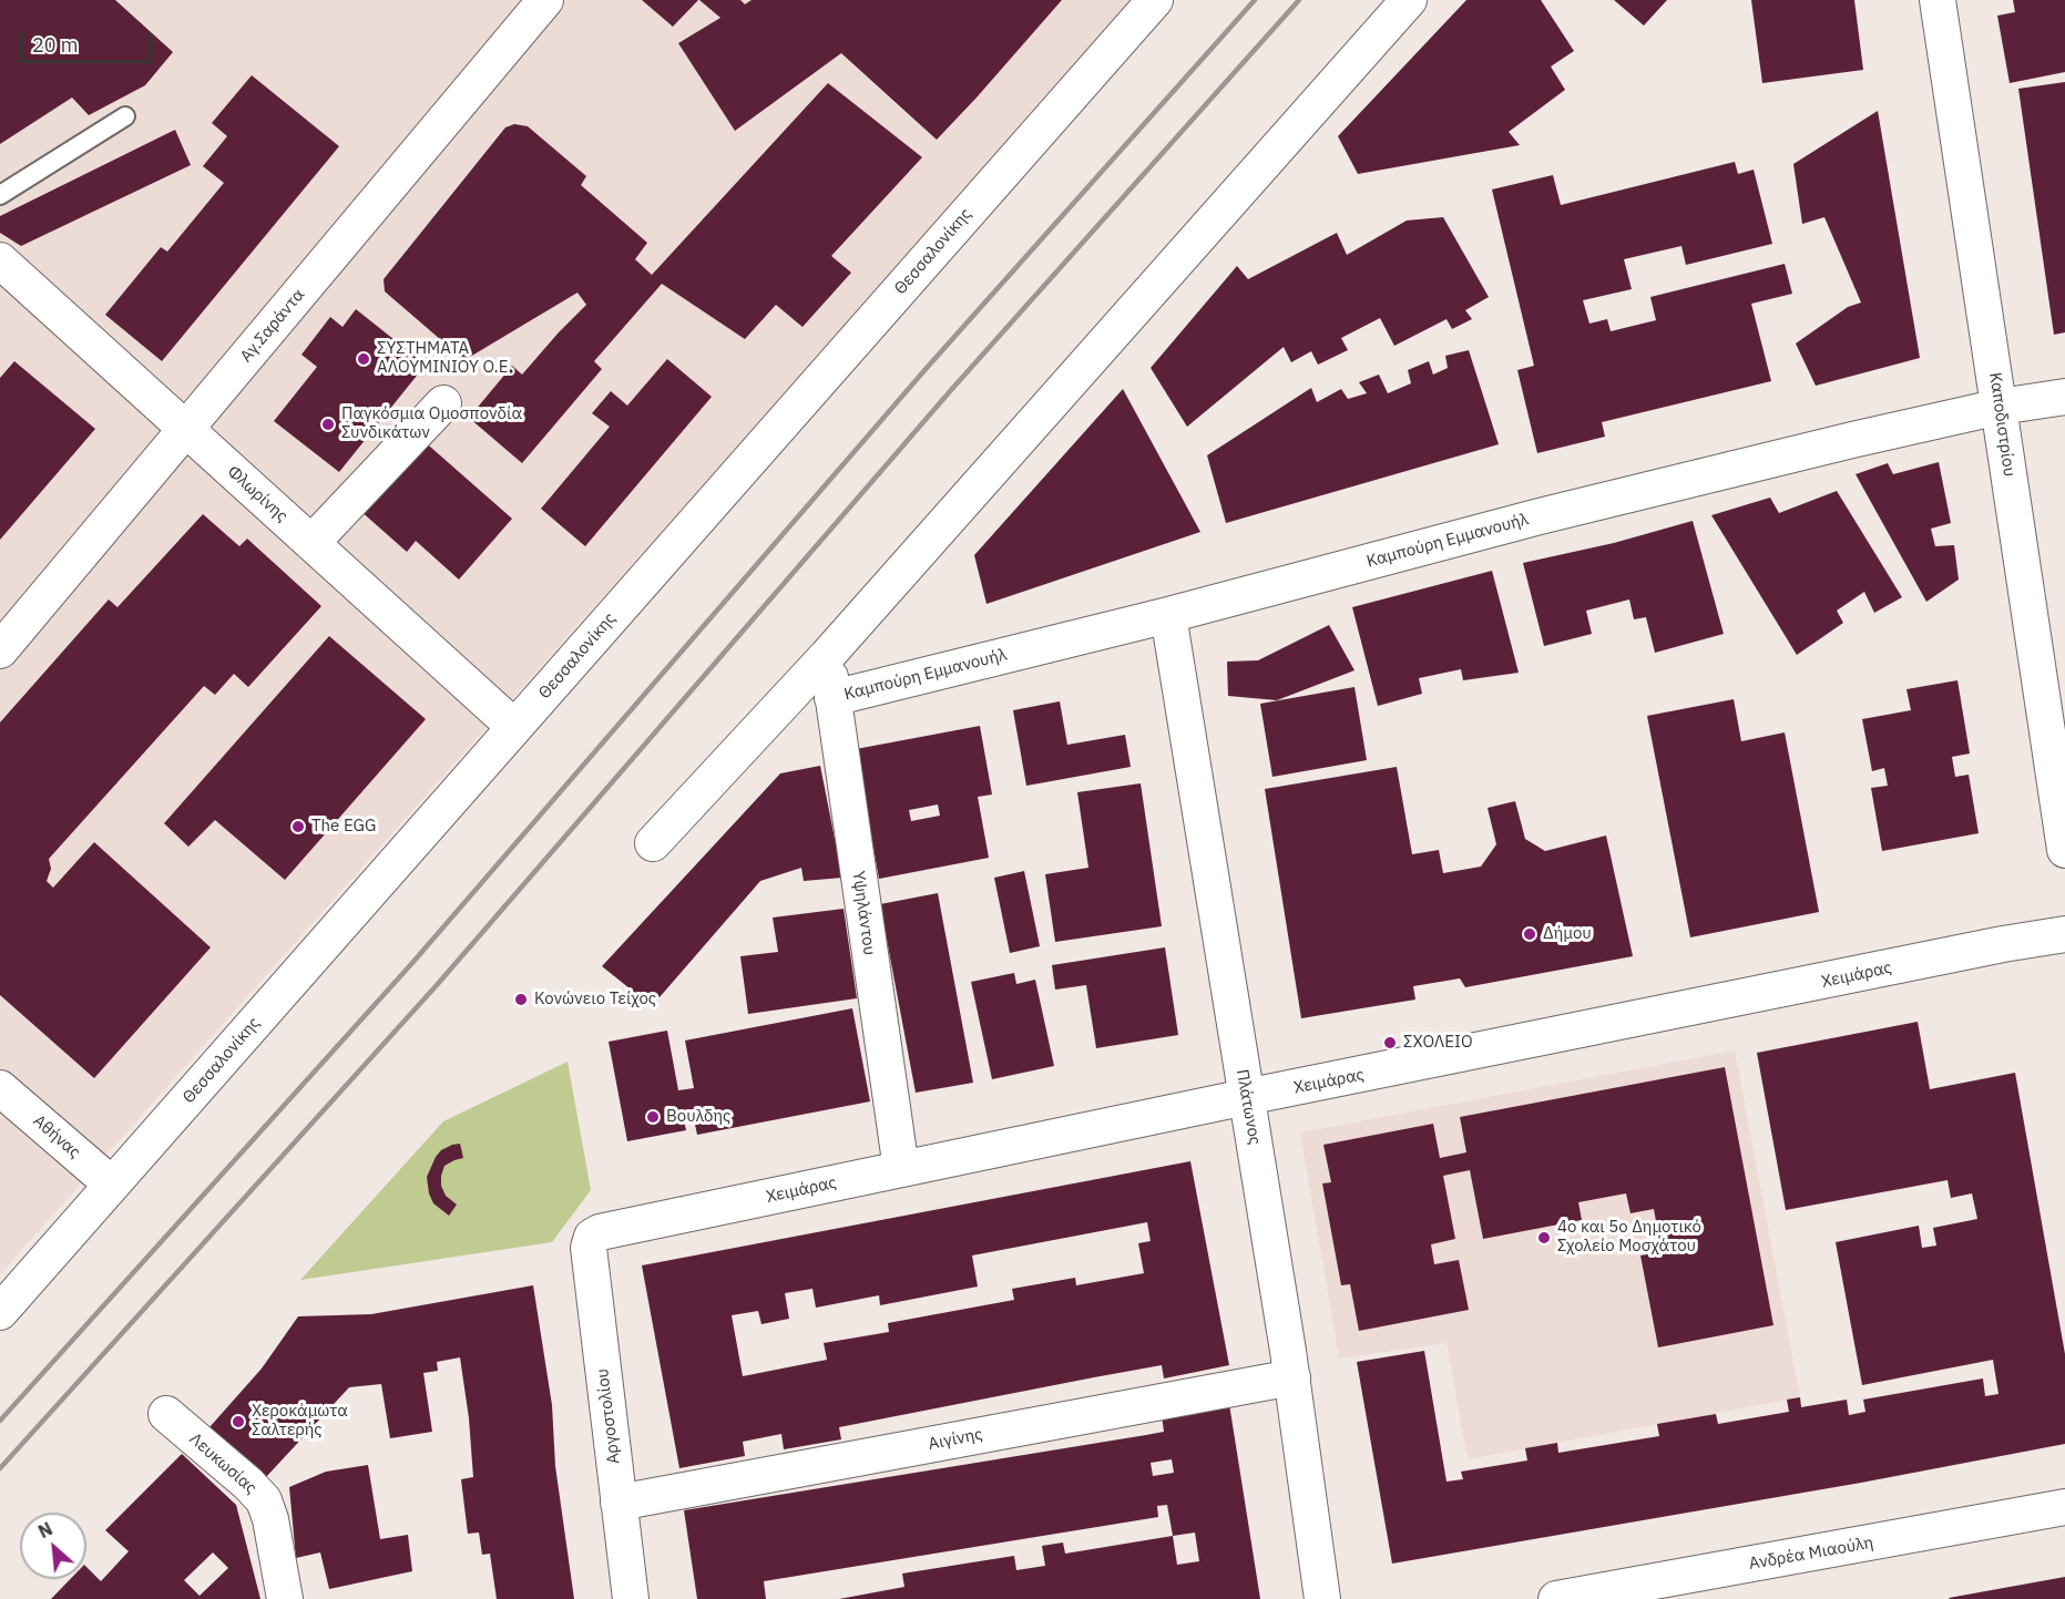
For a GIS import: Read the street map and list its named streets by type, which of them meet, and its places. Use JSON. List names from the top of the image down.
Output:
{
  "streets": {
    "street": [
      "Θεσσαλονίκης",
      "Αγ.Σαράντα",
      "Καποδιστρίου",
      "Φλωρίνης",
      "Καμπούρη Εμμανουήλ",
      "Υψηλάντου",
      "Χειμάρας",
      "Πλάτωνος",
      "Αθήνας",
      "Αργοστολίου",
      "Αιγίνης",
      "Λευκωσίας",
      "Ανδρέα Μιαούλη"
    ]
  },
  "crossings": [
    ["Θεσσαλονίκης", "Φλωρίνης"],
    ["Θεσσαλονίκης", "Αθήνας"],
    ["Αγ.Σαράντα", "Φλωρίνης"],
    ["Καποδιστρίου", "Καμπούρη Εμμανουήλ"],
    ["Καμπούρη Εμμανουήλ", "Υψηλάντου"],
    ["Καμπούρη Εμμανουήλ", "Πλάτωνος"],
    ["Υψηλάντου", "Χειμάρας"],
    ["Χειμάρας", "Πλάτωνος"],
    ["Χειμάρας", "Αργοστολίου"],
    ["Πλάτωνος", "Αιγίνης"],
    ["Αργοστολίου", "Αιγίνης"]
  ],
  "places": [
    "ΣΥΣΤΗΜΑΤΑ ΑΛΟΥΜΙΝΙΟΥ Ο.Ε.",
    "Παγκόσμια Ομοσπονδία Συνδικάτων",
    "The EGG",
    "Δήμου",
    "Κονώνειο Τείχος",
    "ΣΧΟΛΕΙΟ",
    "Βουλδης",
    "4ο και 5ο Δημοτικό Σχολείο Μοσχάτου",
    "Χεροκάμωτα Σαλτερής"
  ],
  "scale_bar": "20 m",
  "north": "top left"
}
